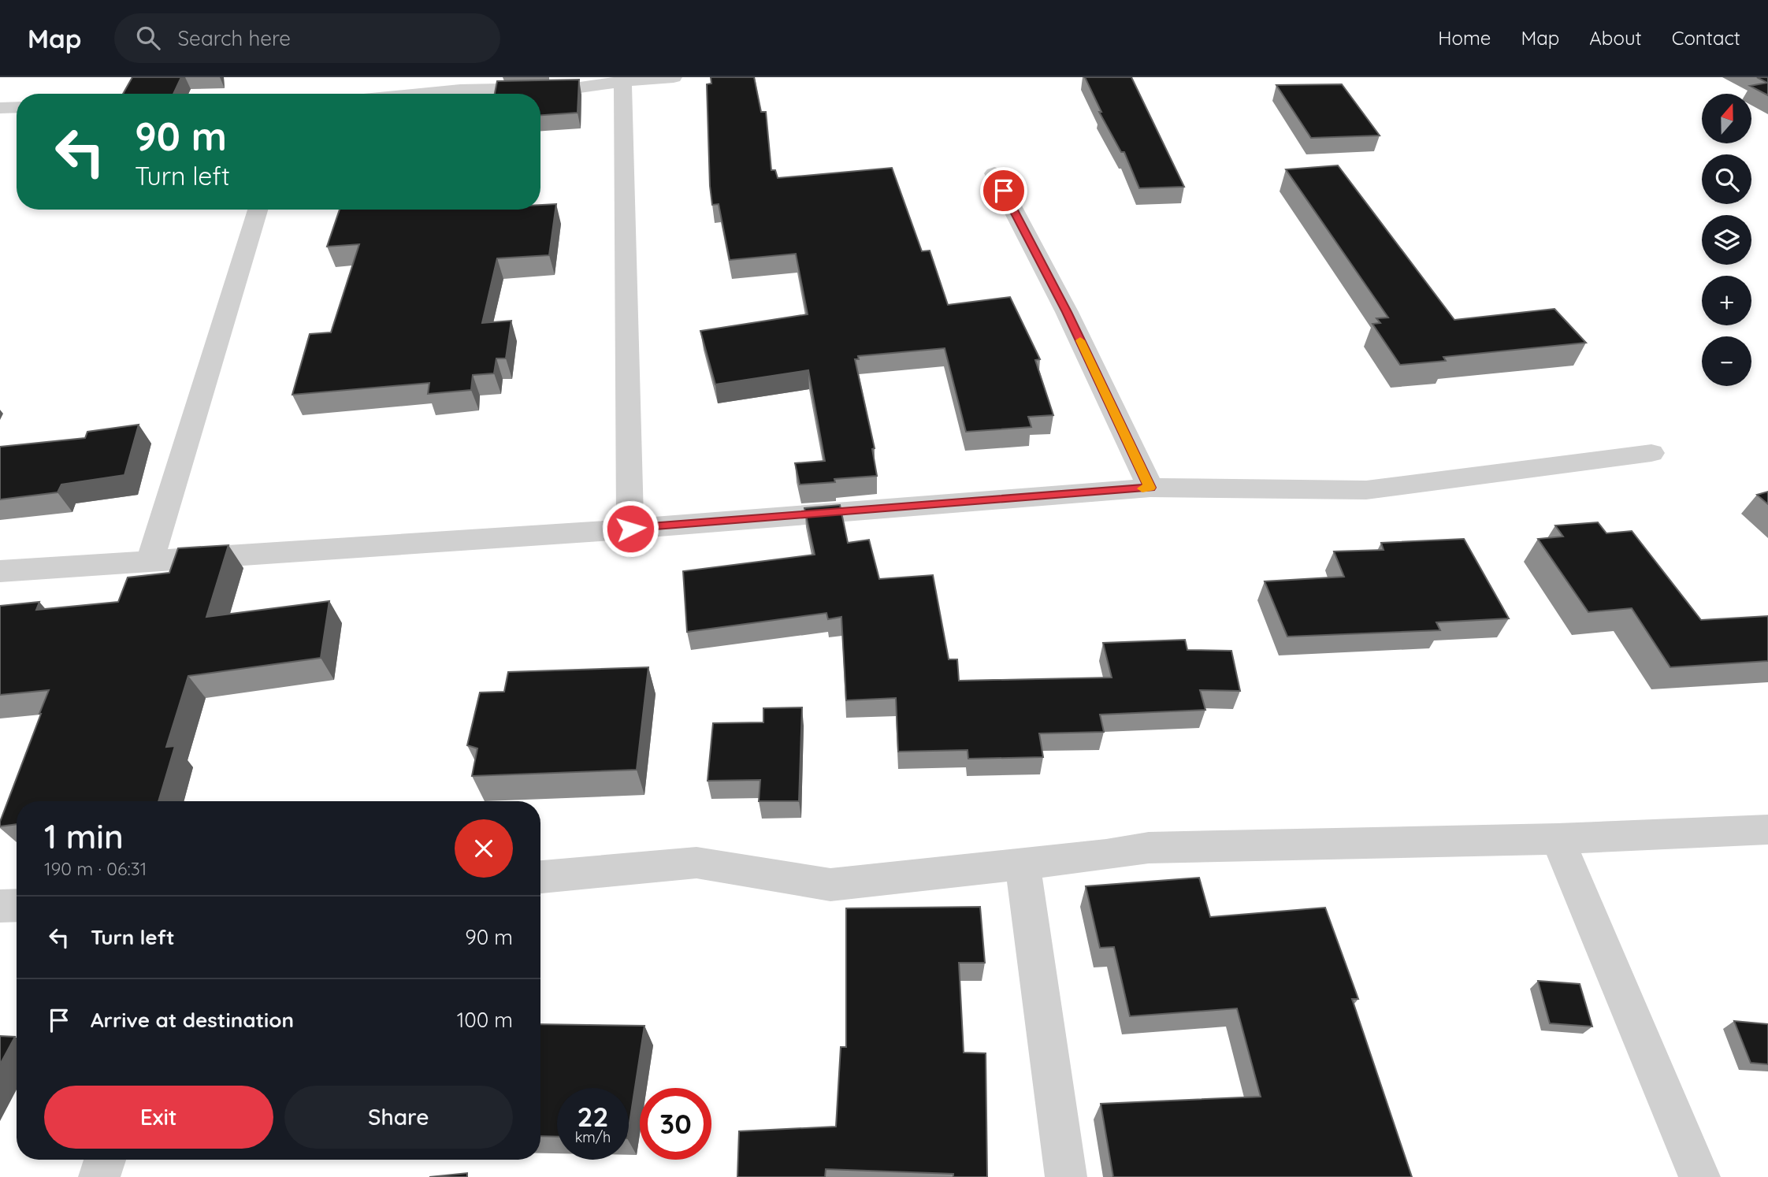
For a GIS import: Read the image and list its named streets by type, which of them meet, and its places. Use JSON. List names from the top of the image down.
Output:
{
  "north": "top",
  "page": {
    "header": "Map",
    "search": "Search here",
    "nav": [
      "Home",
      "Map",
      "About",
      "Contact"
    ],
    "map_buttons": ["+", "−"],
    "turn": ["90 m", "Turn left"],
    "heading": ["1 min", "190 m · 06:31"],
    "list": [
      {
        "name": "Turn left",
        "value": "90 m"
      },
      {
        "name": "Arrive at destination",
        "value": "100 m"
      }
    ],
    "buttons": ["Exit", "Share"],
    "speed": "22 km/h",
    "limit": "30"
  }
}
